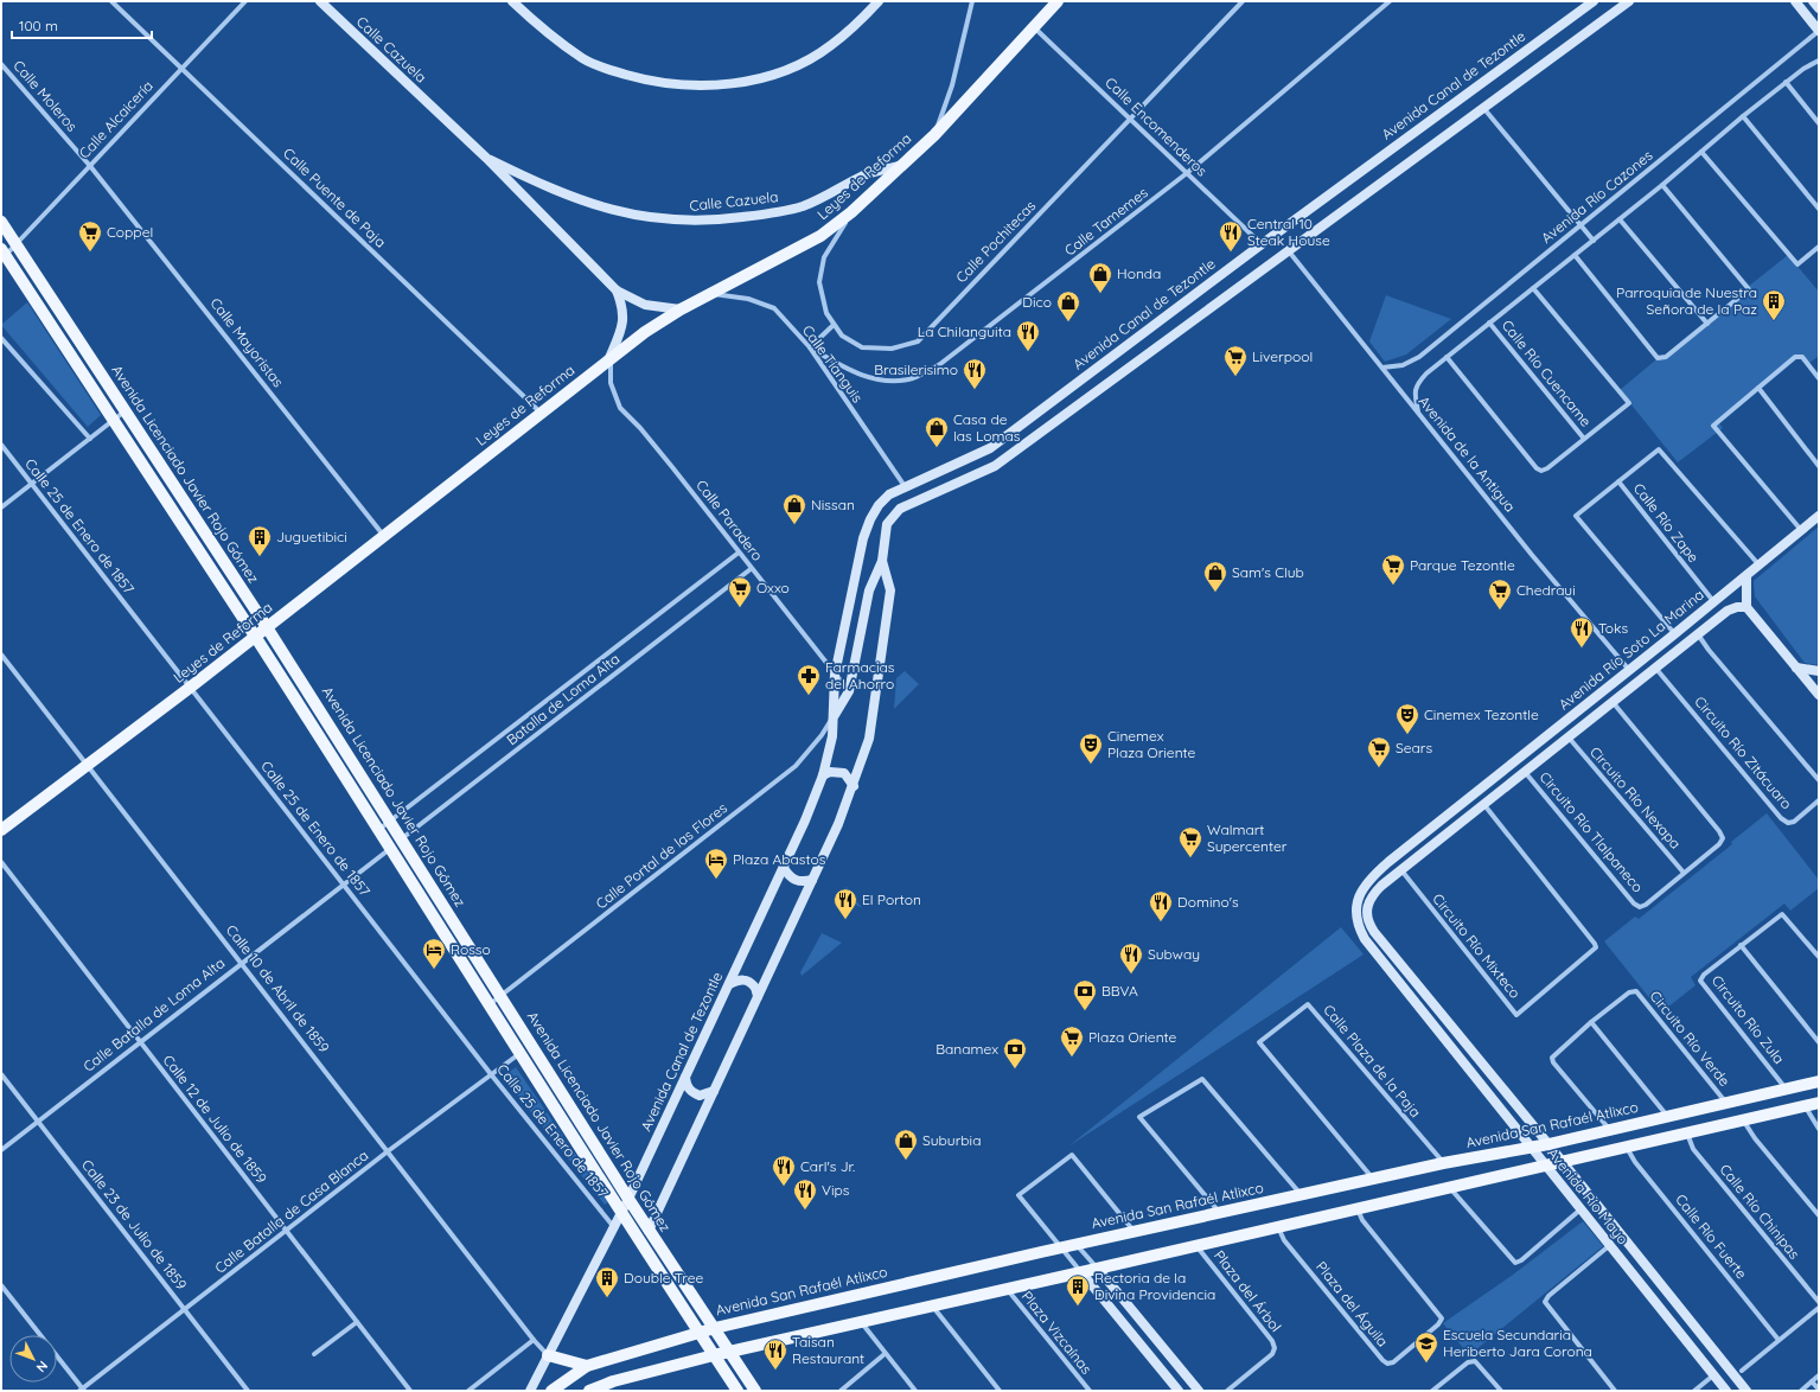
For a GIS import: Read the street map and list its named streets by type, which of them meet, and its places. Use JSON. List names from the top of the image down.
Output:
{
  "streets": {
    "main road": [
      "Calle Cazuela",
      "Avenida Canal de Tezontle",
      "Leyes de Reforma",
      "Avenida Licenciado Javier Rojo Gómez",
      "Avenida Río Soto La Marina",
      "Avenida San Rafaél Atlixco",
      "Avenida Río Mayo"
    ],
    "street": [
      "Calle Moleros",
      "Calle Alcaicería",
      "Calle Encomenderos",
      "Avenida Río Cazones",
      "Calle Puente de Paja",
      "Calle Tamemes",
      "Calle Pochitecas",
      "Calle Mayoristas",
      "Calle Tianguis",
      "Calle Río Cuencame",
      "Avenida de la Antigua",
      "Calle Paradero",
      "Calle Río Zape",
      "Calle 25 de Enero de 1857",
      "Batalla de Loma Alta",
      "Circuito Río Zitácuaro",
      "Circuito Río Nexapa",
      "Circuito Río Tlalpaneco",
      "Calle Portal de las Flores",
      "Circuito Río Mixteco",
      "Calle 10 de Abril de 1859",
      "Calle Batalla de Loma Alta",
      "Circuito Río Zula",
      "Circuito Río Verde",
      "Calle Plaza de la Paja",
      "Calle 12 de Julio de 1859",
      "Calle Batalla de Casa Blanca",
      "Calle Río Chinipas",
      "Calle 23 de Julio de 1859",
      "Calle Río Fuerte",
      "Plaza del Árbol",
      "Plaza del Águila",
      "Plaza Vizcaínas"
    ]
  },
  "crossings": [
    ["Calle Cazuela", "Leyes de Reforma"],
    ["Calle Cazuela", "Calle Paradero"],
    ["Avenida Canal de Tezontle", "Calle Encomenderos"],
    ["Avenida Canal de Tezontle", "Calle Tianguis"],
    ["Avenida Canal de Tezontle", "Avenida de la Antigua"],
    ["Avenida Canal de Tezontle", "Avenida Licenciado Javier Rojo Gómez"],
    ["Avenida Canal de Tezontle", "Calle Paradero"],
    ["Avenida Canal de Tezontle", "Calle 25 de Enero de 1857"],
    ["Avenida Canal de Tezontle", "Calle Portal de las Flores"],
    ["Avenida Canal de Tezontle", "Calle 10 de Abril de 1859"],
    ["Calle Moleros", "Calle Alcaicería"],
    ["Calle Moleros", "Calle Mayoristas"],
    ["Calle Alcaicería", "Calle Puente de Paja"],
    ["Calle Alcaicería", "Calle Mayoristas"],
    ["Calle Alcaicería", "Avenida Licenciado Javier Rojo Gómez"],
    ["Calle Encomenderos", "Leyes de Reforma"],
    ["Calle Encomenderos", "Calle Tamemes"],
    ["Calle Encomenderos", "Calle Pochitecas"],
    ["Leyes de Reforma", "Calle Puente de Paja"],
    ["Leyes de Reforma", "Calle Pochitecas"],
    ["Leyes de Reforma", "Calle Mayoristas"],
    ["Leyes de Reforma", "Calle Tianguis"],
    ["Leyes de Reforma", "Avenida Licenciado Javier Rojo Gómez"],
    ["Leyes de Reforma", "Calle Paradero"],
    ["Leyes de Reforma", "Calle 25 de Enero de 1857"],
    ["Leyes de Reforma", "Calle 10 de Abril de 1859"],
    ["Avenida Río Cazones", "Avenida de la Antigua"],
    ["Calle Tamemes", "Calle Tianguis"],
    ["Avenida de la Antigua", "Avenida Río Soto La Marina"],
    ["Avenida Licenciado Javier Rojo Gómez", "Batalla de Loma Alta"],
    ["Avenida Licenciado Javier Rojo Gómez", "Calle Portal de las Flores"],
    ["Avenida Licenciado Javier Rojo Gómez", "Calle Batalla de Loma Alta"],
    ["Avenida Licenciado Javier Rojo Gómez", "Avenida San Rafaél Atlixco"],
    ["Avenida Licenciado Javier Rojo Gómez", "Calle Batalla de Casa Blanca"],
    ["Calle Paradero", "Batalla de Loma Alta"],
    ["Calle Río Zape", "Avenida Río Soto La Marina"],
    ["Calle 25 de Enero de 1857", "Calle Batalla de Loma Alta"],
    ["Calle 25 de Enero de 1857", "Calle Batalla de Casa Blanca"],
    ["Avenida Río Soto La Marina", "Circuito Río Zitácuaro"],
    ["Avenida Río Soto La Marina", "Circuito Río Nexapa"],
    ["Avenida Río Soto La Marina", "Circuito Río Tlalpaneco"],
    ["Avenida Río Soto La Marina", "Circuito Río Mixteco"],
    ["Avenida Río Soto La Marina", "Avenida Río Mayo"],
    ["Batalla de Loma Alta", "Calle Batalla de Loma Alta"],
    ["Circuito Río Nexapa", "Circuito Río Tlalpaneco"],
    ["Calle 10 de Abril de 1859", "Calle Batalla de Loma Alta"],
    ["Calle 10 de Abril de 1859", "Calle Batalla de Casa Blanca"],
    ["Calle Batalla de Loma Alta", "Calle 12 de Julio de 1859"],
    ["Calle Batalla de Loma Alta", "Calle 23 de Julio de 1859"],
    ["Circuito Río Zula", "Avenida San Rafaél Atlixco"],
    ["Circuito Río Verde", "Avenida San Rafaél Atlixco"],
    ["Calle Plaza de la Paja", "Avenida San Rafaél Atlixco"],
    ["Calle 12 de Julio de 1859", "Calle Batalla de Casa Blanca"],
    ["Avenida San Rafaél Atlixco", "Avenida Río Mayo"],
    ["Calle Batalla de Casa Blanca", "Calle 23 de Julio de 1859"]
  ],
  "places": {
    "supermarket": [
      "Coppel",
      "Liverpool",
      "Parque Tezontle",
      "Oxxo",
      "Chedraui",
      "Sears",
      "Walmart Supercenter",
      "Plaza Oriente"
    ],
    "restaurant": [
      "Central 10 Steak House",
      "La Chilanguita",
      "Brasilerisimo",
      "Toks",
      "El Porton",
      "Domino's",
      "Subway",
      "Carl's Jr.",
      "Vips",
      "Taisan Restaurant"
    ],
    "shop": [
      "Honda",
      "Dico",
      "Casa de las Lomas",
      "Nissan",
      "Sam's Club",
      "Suburbia"
    ],
    "building": [
      "Parroquia de Nuestra Señora de la Paz",
      "Juguetibici",
      "Double Tree",
      "Rectoria de la Divina Providencia"
    ],
    "pharmacy": ["Farmacias del Ahorro"],
    "theatre": ["Cinemex Tezontle", "Cinemex Plaza Oriente"],
    "hotel": ["Plaza Abastos", "Rosso"],
    "bank": ["BBVA", "Banamex"],
    "school or university": ["Escuela Secundaria Heriberto Jara Corona"]
  },
  "scale_bar": "100 m",
  "north": "bottom right"
}
